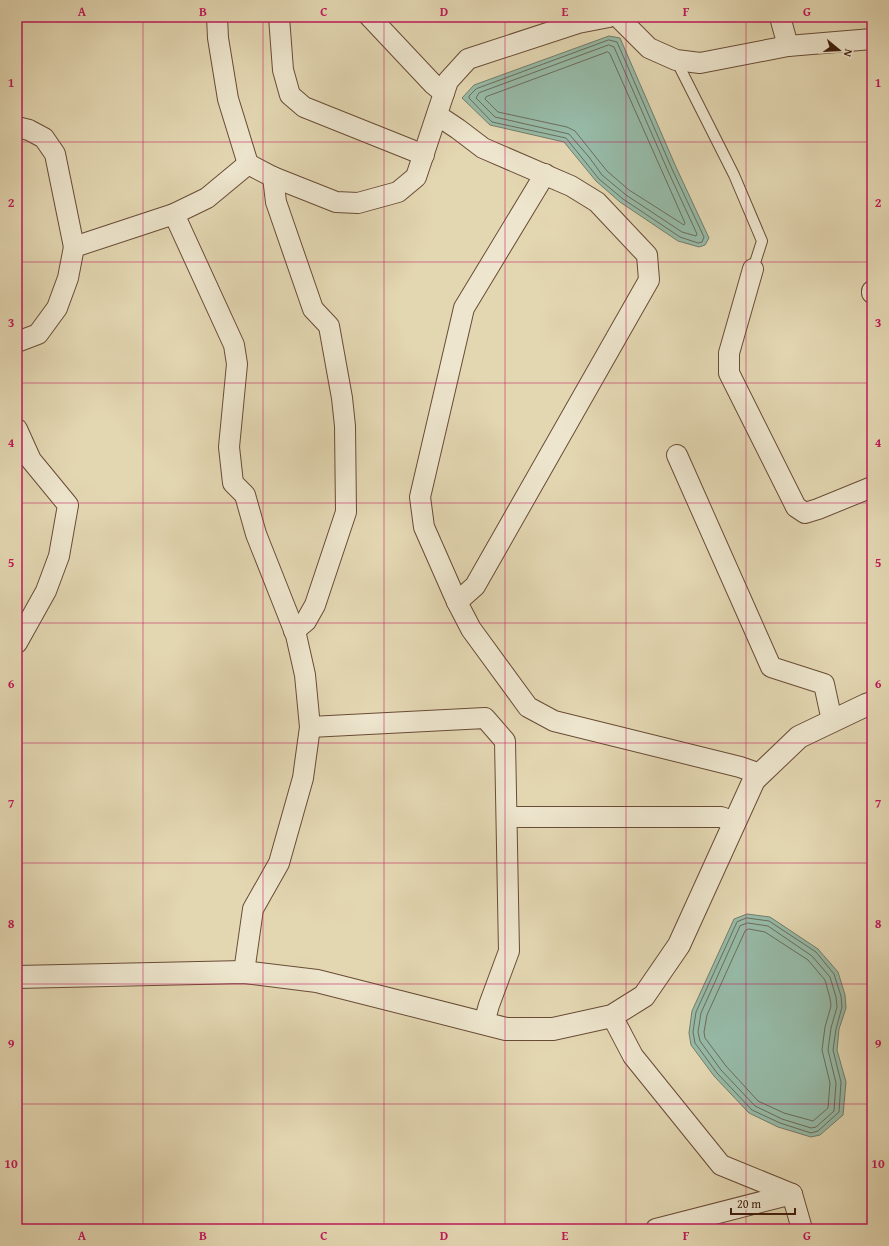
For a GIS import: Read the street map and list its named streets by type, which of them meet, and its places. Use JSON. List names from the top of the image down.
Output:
{
  "scale_bar": "20 m",
  "north": "right",
  "grid": {
    "columns": [
      "A",
      "B",
      "C",
      "D",
      "E",
      "F",
      "G"
    ],
    "rows": [
      "1",
      "2",
      "3",
      "4",
      "5",
      "6",
      "7",
      "8",
      "9",
      "10"
    ]
  }
}
